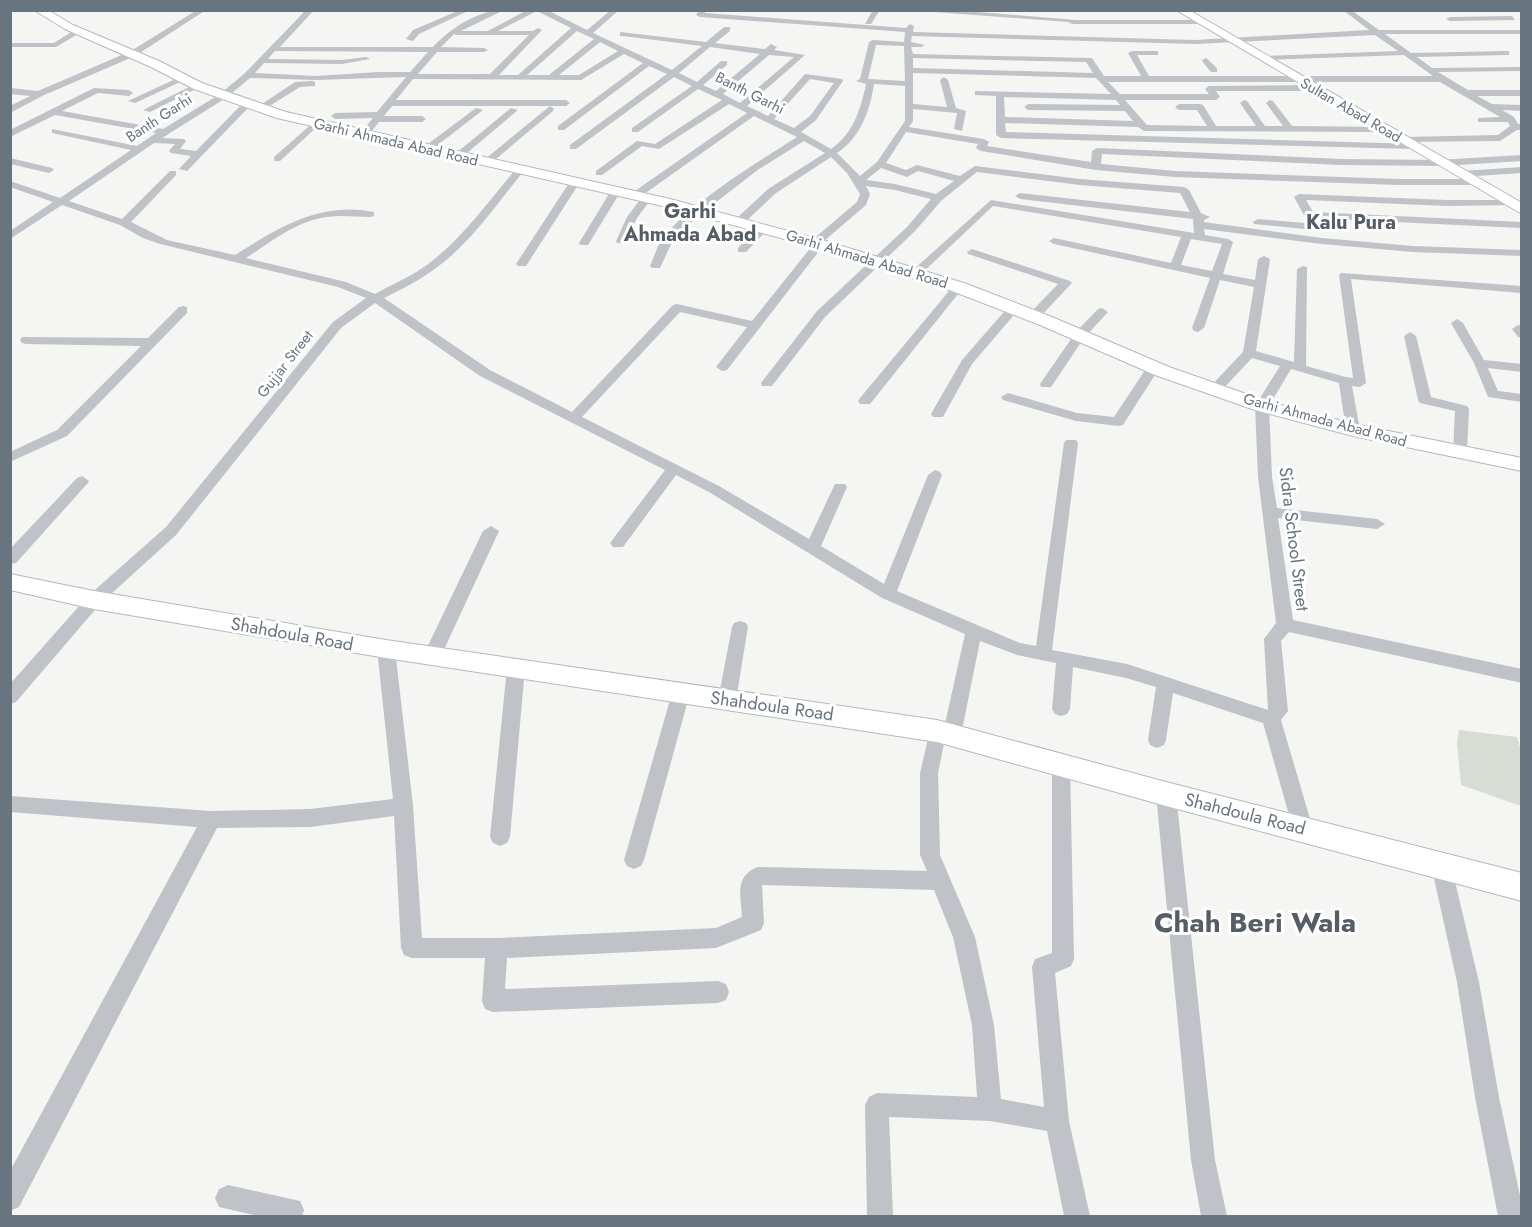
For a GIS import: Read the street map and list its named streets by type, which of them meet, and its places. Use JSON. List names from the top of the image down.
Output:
{
  "streets": {
    "street": [
      "Banth Garhi",
      "Sultan Abad Road",
      "Garhi Ahmada Abad Road",
      "Gujjar Street",
      "Sidra School Street",
      "Shahdoula Road"
    ]
  },
  "crossings": [
    ["Banth Garhi", "Garhi Ahmada Abad Road"],
    ["Garhi Ahmada Abad Road", "Gujjar Street"],
    ["Garhi Ahmada Abad Road", "Sidra School Street"],
    ["Gujjar Street", "Shahdoula Road"]
  ],
  "districts": ["Garhi Ahmada Abad", "Kalu Pura", "Chah Beri Wala"]
}
